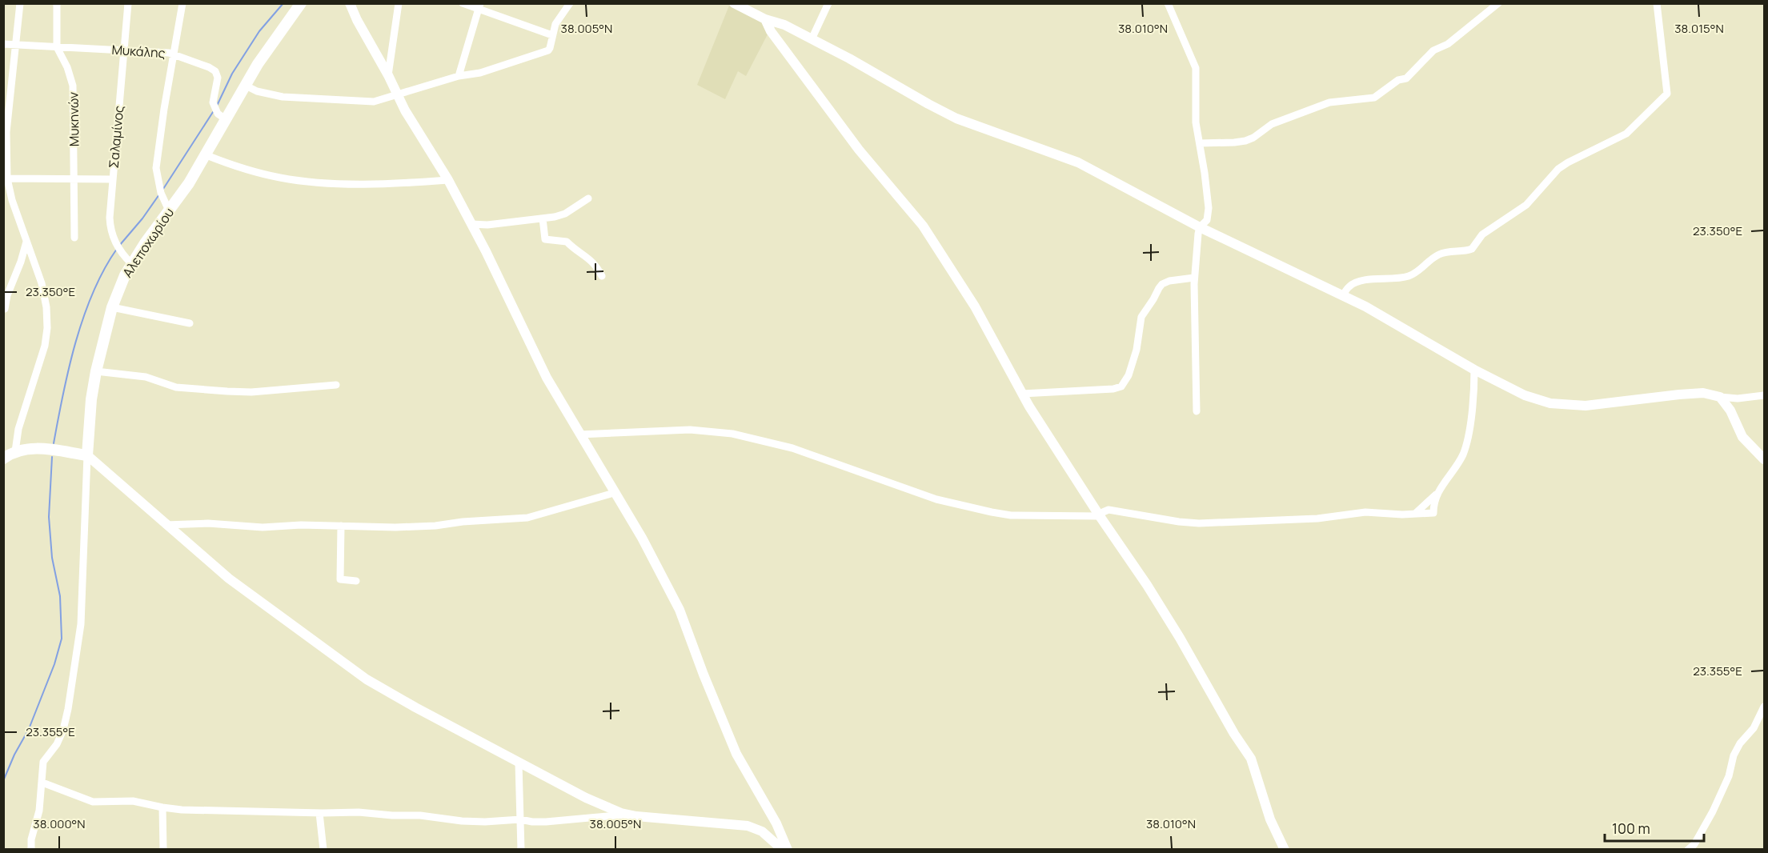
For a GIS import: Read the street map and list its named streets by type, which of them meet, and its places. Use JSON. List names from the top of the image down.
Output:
{
  "streets": {
    "main road": ["Αλεποχωρίου"],
    "street": ["Μυκάλης", "Μυκηνών", "Σαλαμίνος"]
  },
  "crossings": [
    ["Μυκάλης", "Μυκηνών"],
    ["Μυκάλης", "Σαλαμίνος"],
    ["Μυκάλης", "Αλεποχωρίου"],
    ["Σαλαμίνος", "Αλεποχωρίου"]
  ],
  "scale_bar": "100 m",
  "coordinates": [
    "38.005°N",
    "38.010°N",
    "38.015°N",
    "23.350°E",
    "23.355°E",
    "38.000°N"
  ]
}
